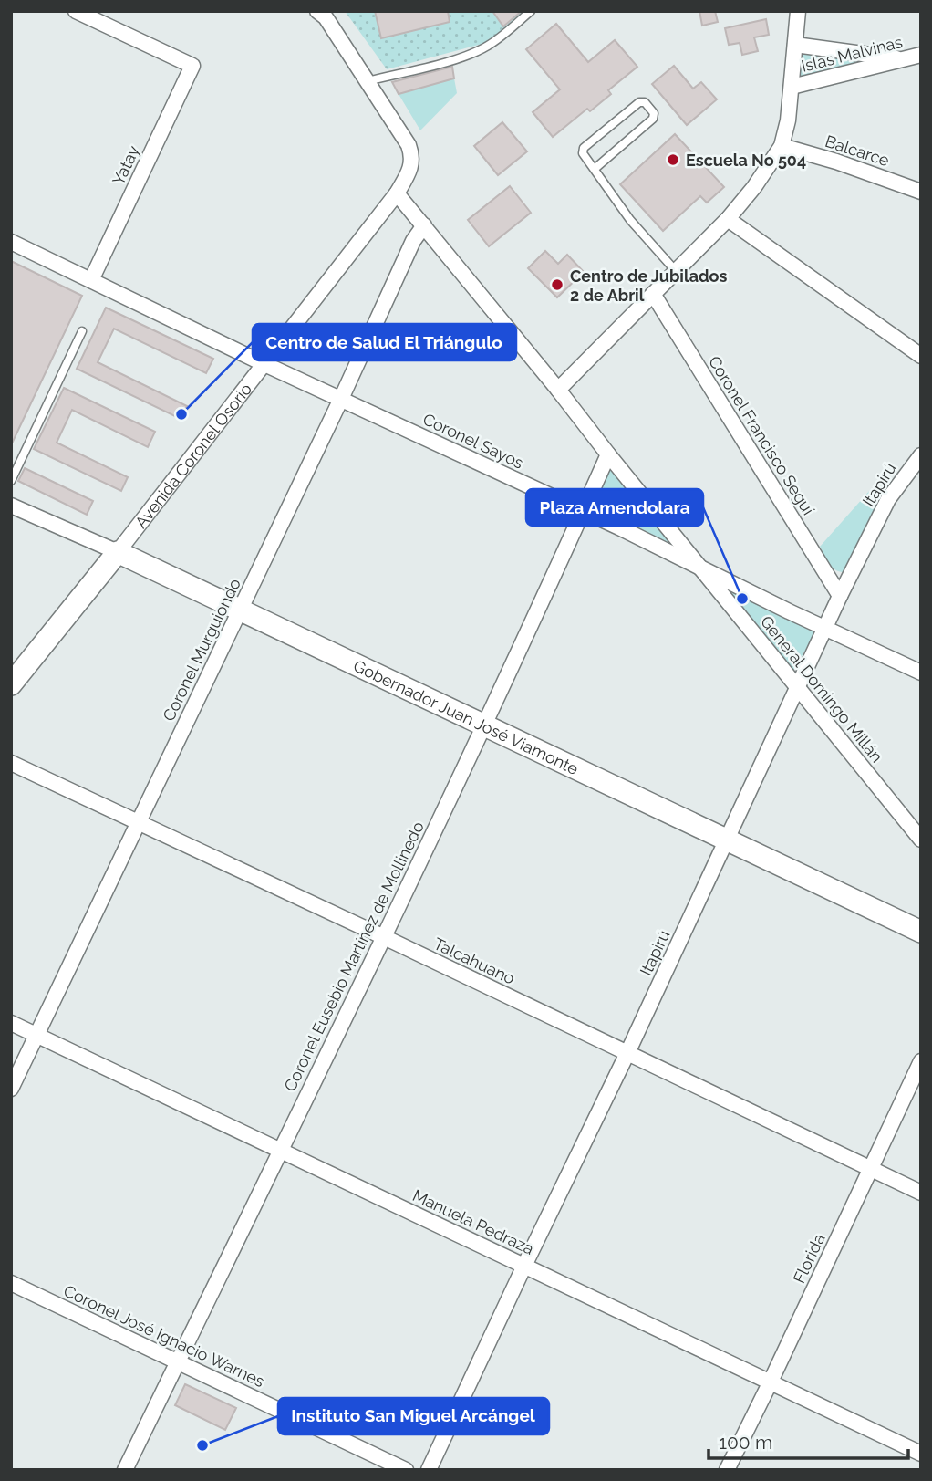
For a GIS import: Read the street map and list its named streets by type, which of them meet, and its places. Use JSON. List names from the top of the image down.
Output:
{
  "streets": {
    "street": [
      "Islas Malvinas",
      "Balcarce",
      "Yatay",
      "Coronel Francisco Seguí",
      "Coronel Sayos",
      "Avenida Coronel Osorio",
      "Itapirú",
      "Coronel Murguiondo",
      "General Domingo Millán",
      "Gobernador Juan José Viamonte",
      "Coronel Eusebio Martínez de Mollinedo",
      "Talcahuano",
      "Manuela Pedraza",
      "Florida",
      "Coronel José Ignacio Warnes"
    ]
  },
  "crossings": [
    ["Yatay", "Coronel Sayos"],
    ["Coronel Francisco Seguí", "Itapirú"],
    ["Coronel Sayos", "Avenida Coronel Osorio"],
    ["Coronel Sayos", "Itapirú"],
    ["Coronel Sayos", "Coronel Murguiondo"],
    ["Coronel Sayos", "General Domingo Millán"],
    ["Coronel Sayos", "Coronel Eusebio Martínez de Mollinedo"],
    ["Avenida Coronel Osorio", "General Domingo Millán"],
    ["Avenida Coronel Osorio", "Gobernador Juan José Viamonte"],
    ["Itapirú", "General Domingo Millán"],
    ["Itapirú", "Gobernador Juan José Viamonte"],
    ["Itapirú", "Talcahuano"],
    ["Itapirú", "Manuela Pedraza"],
    ["Coronel Murguiondo", "General Domingo Millán"],
    ["Coronel Murguiondo", "Gobernador Juan José Viamonte"],
    ["Coronel Murguiondo", "Talcahuano"],
    ["Coronel Murguiondo", "Manuela Pedraza"],
    ["General Domingo Millán", "Coronel Eusebio Martínez de Mollinedo"],
    ["Gobernador Juan José Viamonte", "Coronel Eusebio Martínez de Mollinedo"],
    ["Coronel Eusebio Martínez de Mollinedo", "Talcahuano"],
    ["Coronel Eusebio Martínez de Mollinedo", "Manuela Pedraza"],
    ["Coronel Eusebio Martínez de Mollinedo", "Coronel José Ignacio Warnes"],
    ["Talcahuano", "Florida"],
    ["Manuela Pedraza", "Florida"]
  ],
  "places": [
    "Escuela No 504",
    "Centro de Jubilados 2 de Abril",
    "Centro de Salud El Triángulo",
    "Plaza Amendolara",
    "Instituto San Miguel Arcángel"
  ],
  "scale_bar": "100 m"
}
